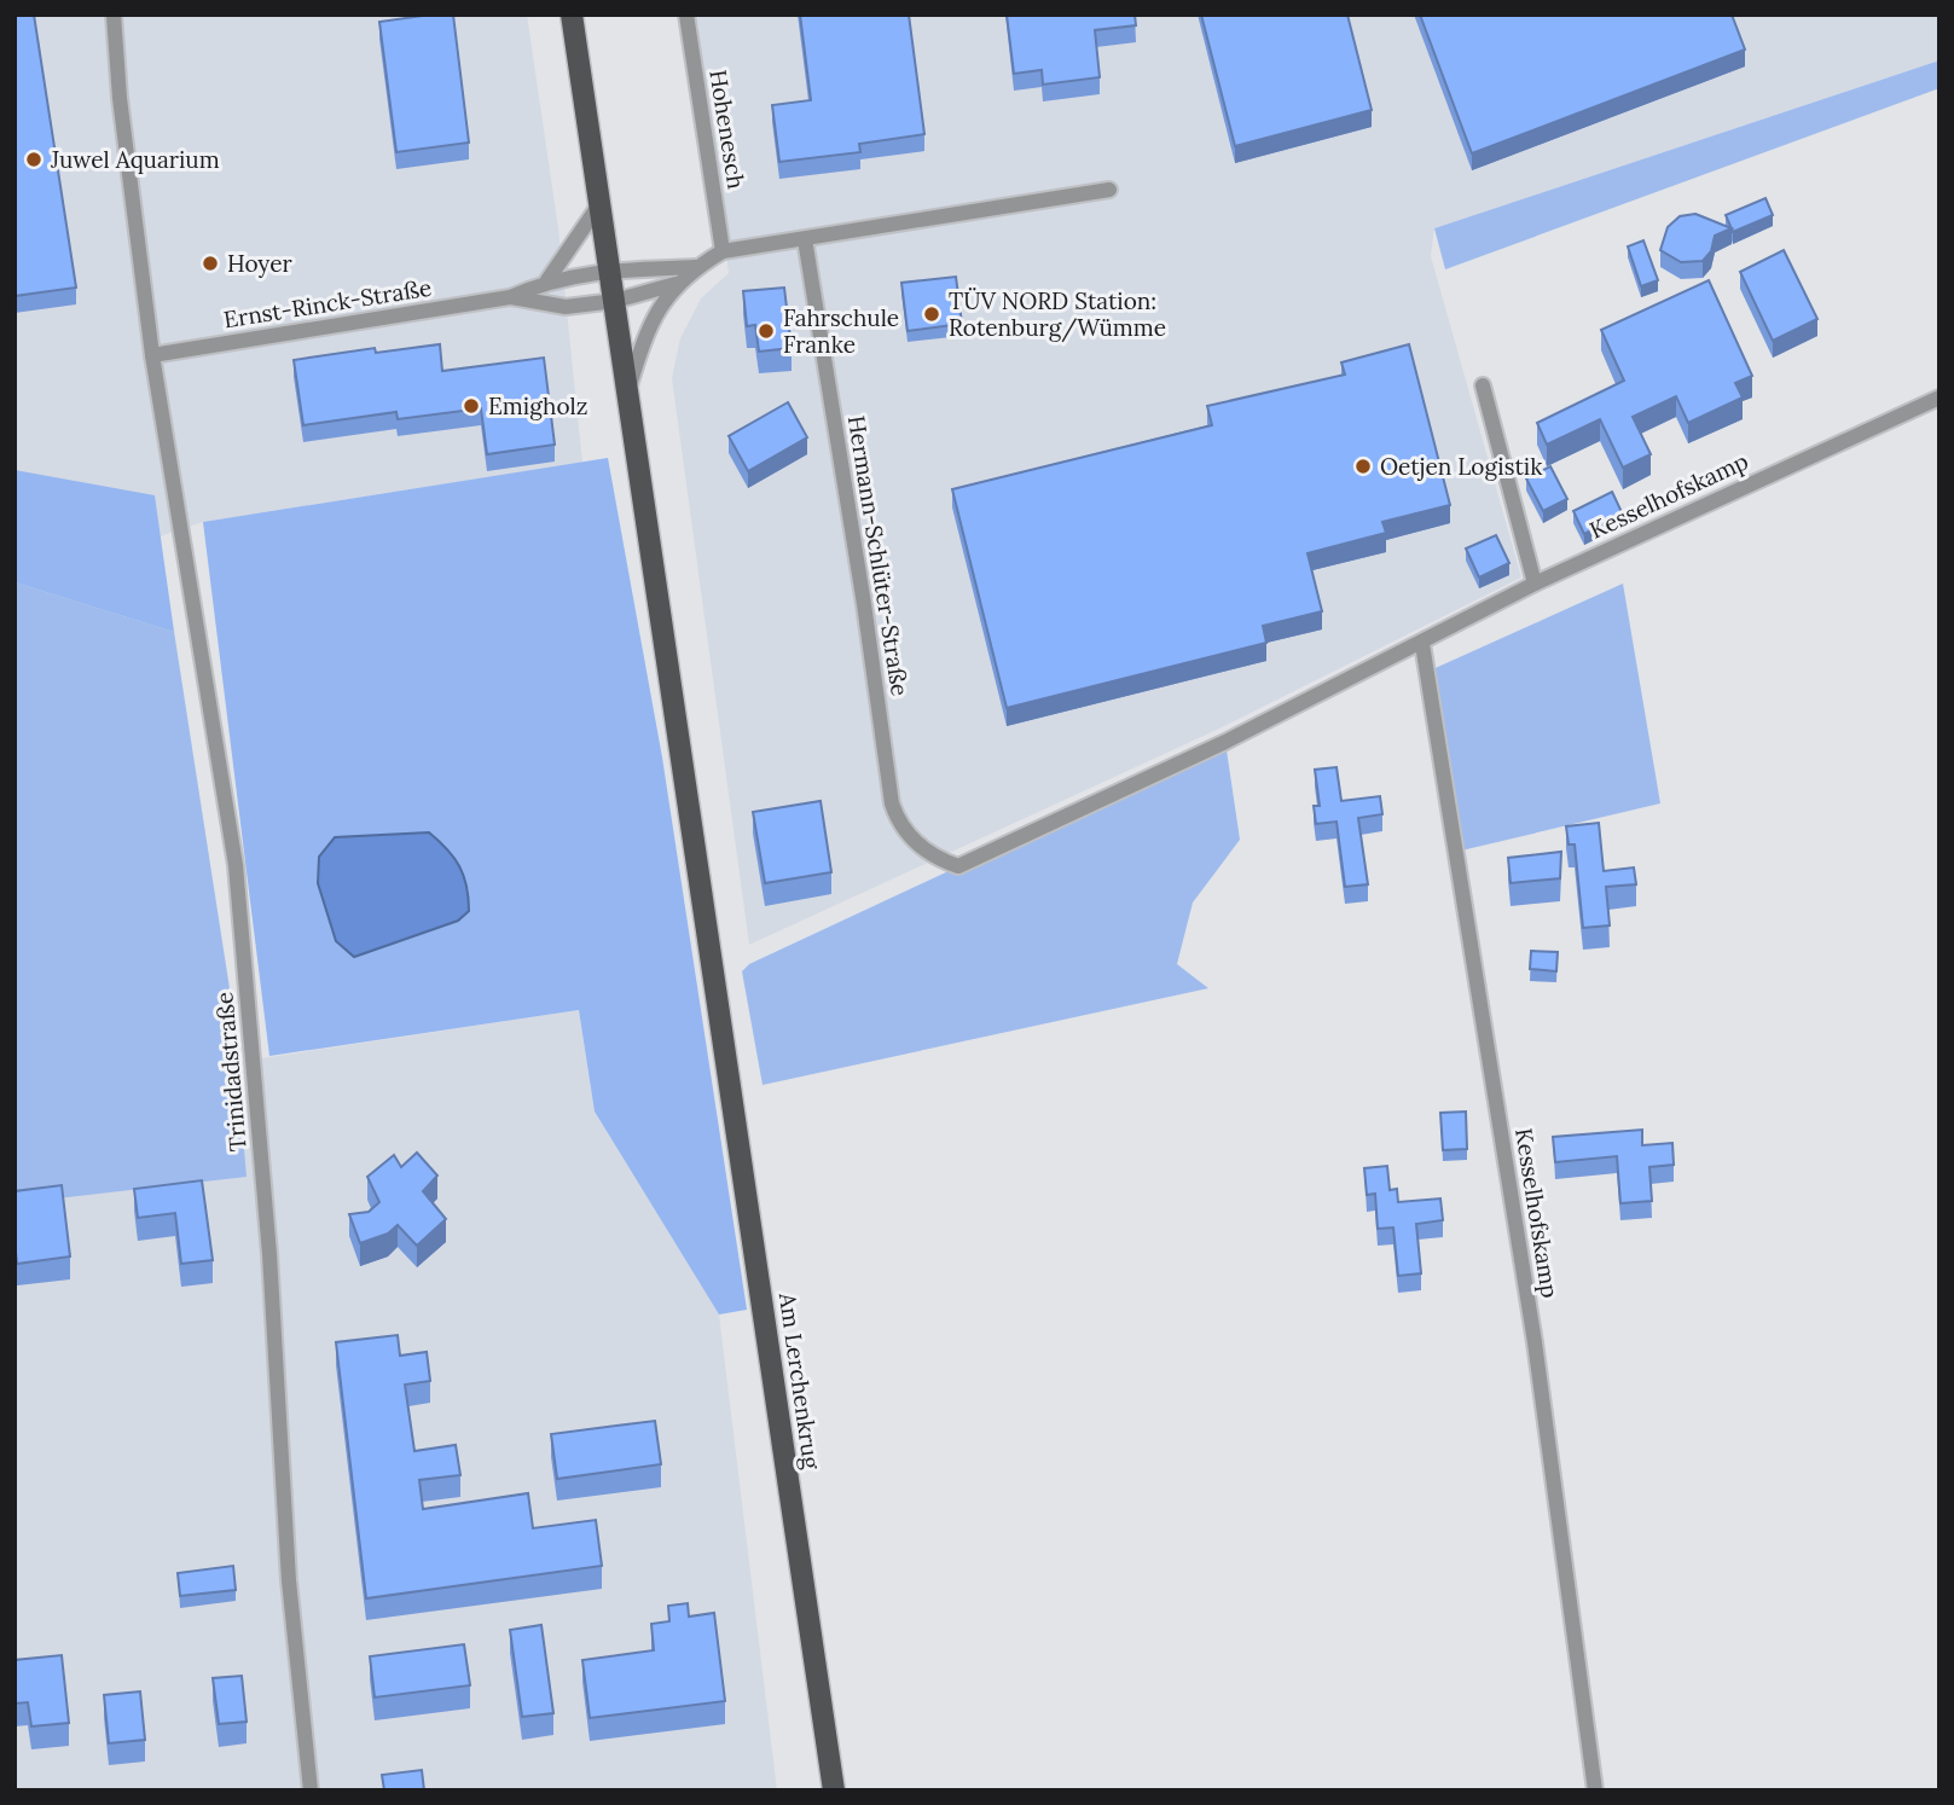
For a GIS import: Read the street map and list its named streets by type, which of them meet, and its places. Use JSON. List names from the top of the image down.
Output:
{
  "streets": {
    "main road": ["Am Lerchenkrug"],
    "street": [
      "Hohenesch",
      "Ernst-Rinck-Straße",
      "Kesselhofskamp",
      "Hermann-Schlüter-Straße",
      "Trinidadstraße"
    ]
  },
  "crossings": [
    ["Ernst-Rinck-Straße", "Trinidadstraße"],
    ["Ernst-Rinck-Straße", "Am Lerchenkrug"],
    ["Kesselhofskamp", "Hermann-Schlüter-Straße"]
  ],
  "places": [
    "Juwel Aquarium",
    "Hoyer",
    "TÜV NORD Station: Rotenburg/Wümme",
    "Fahrschule Franke",
    "Emigholz",
    "Oetjen Logistik"
  ]
}
